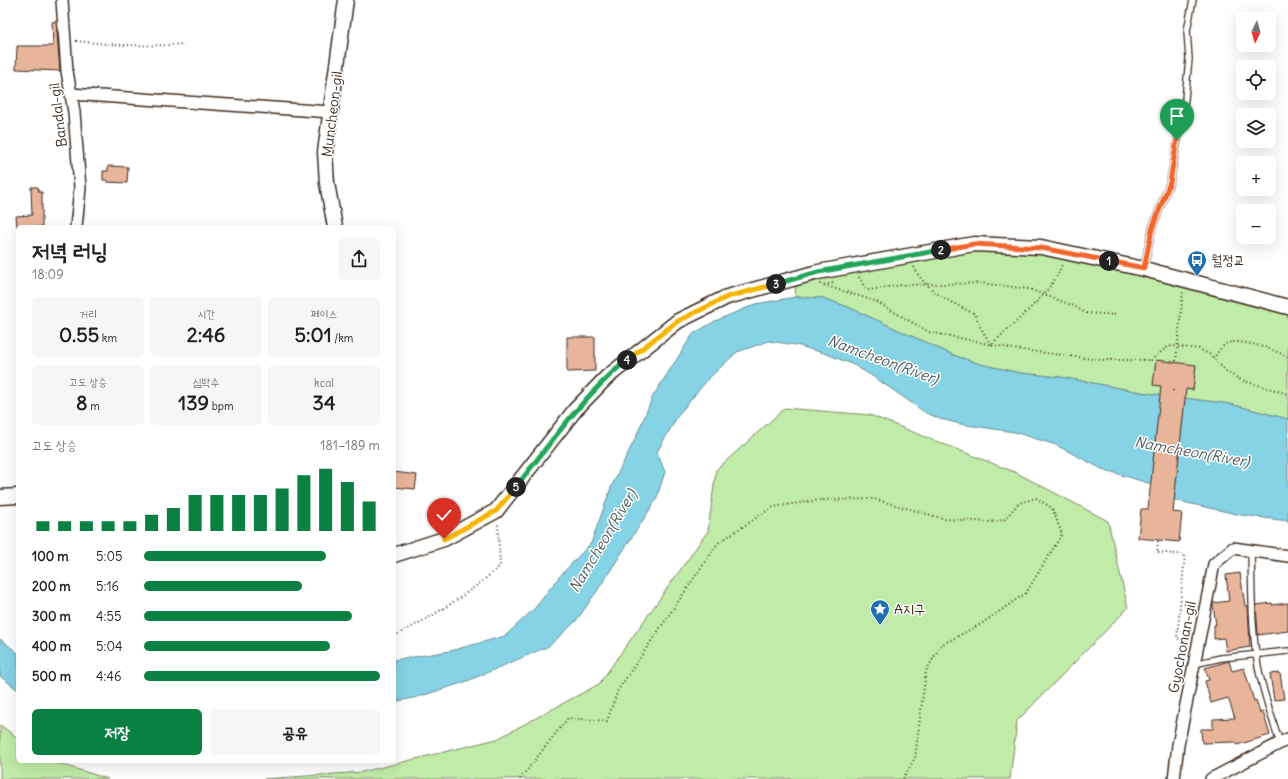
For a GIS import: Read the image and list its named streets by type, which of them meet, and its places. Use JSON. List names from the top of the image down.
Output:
{
  "streets": {
    "street": ["Muncheon-gil", "Bandal-gil", "Gyochonan-gil"]
  },
  "water": ["Namcheon(River)"],
  "places": {
    "bus stop": ["월정교"],
    "place": ["A지구"]
  },
  "north": "bottom",
  "page": {
    "map_buttons": ["+", "−"],
    "heading": ["저녁 러닝", "18:09"],
    "pins": [
      "2",
      "1",
      "3",
      "4",
      "5"
    ],
    "stats": [
      ["거리", "0.55 km"],
      ["시간", "2:46"],
      ["페이스", "5:01 /km"],
      ["고도 상승", "8 m"],
      ["심박수", "139 bpm"],
      ["kcal", "34"]
    ],
    "chart": ["고도 상승", "181–189 m"],
    "list": [
      {
        "name": "100 m",
        "note": "5:05"
      },
      {
        "name": "200 m",
        "note": "5:16"
      },
      {
        "name": "300 m",
        "note": "4:55"
      },
      {
        "name": "400 m",
        "note": "5:04"
      },
      {
        "name": "500 m",
        "note": "4:46"
      }
    ],
    "buttons": ["저장", "공유"]
  }
}
